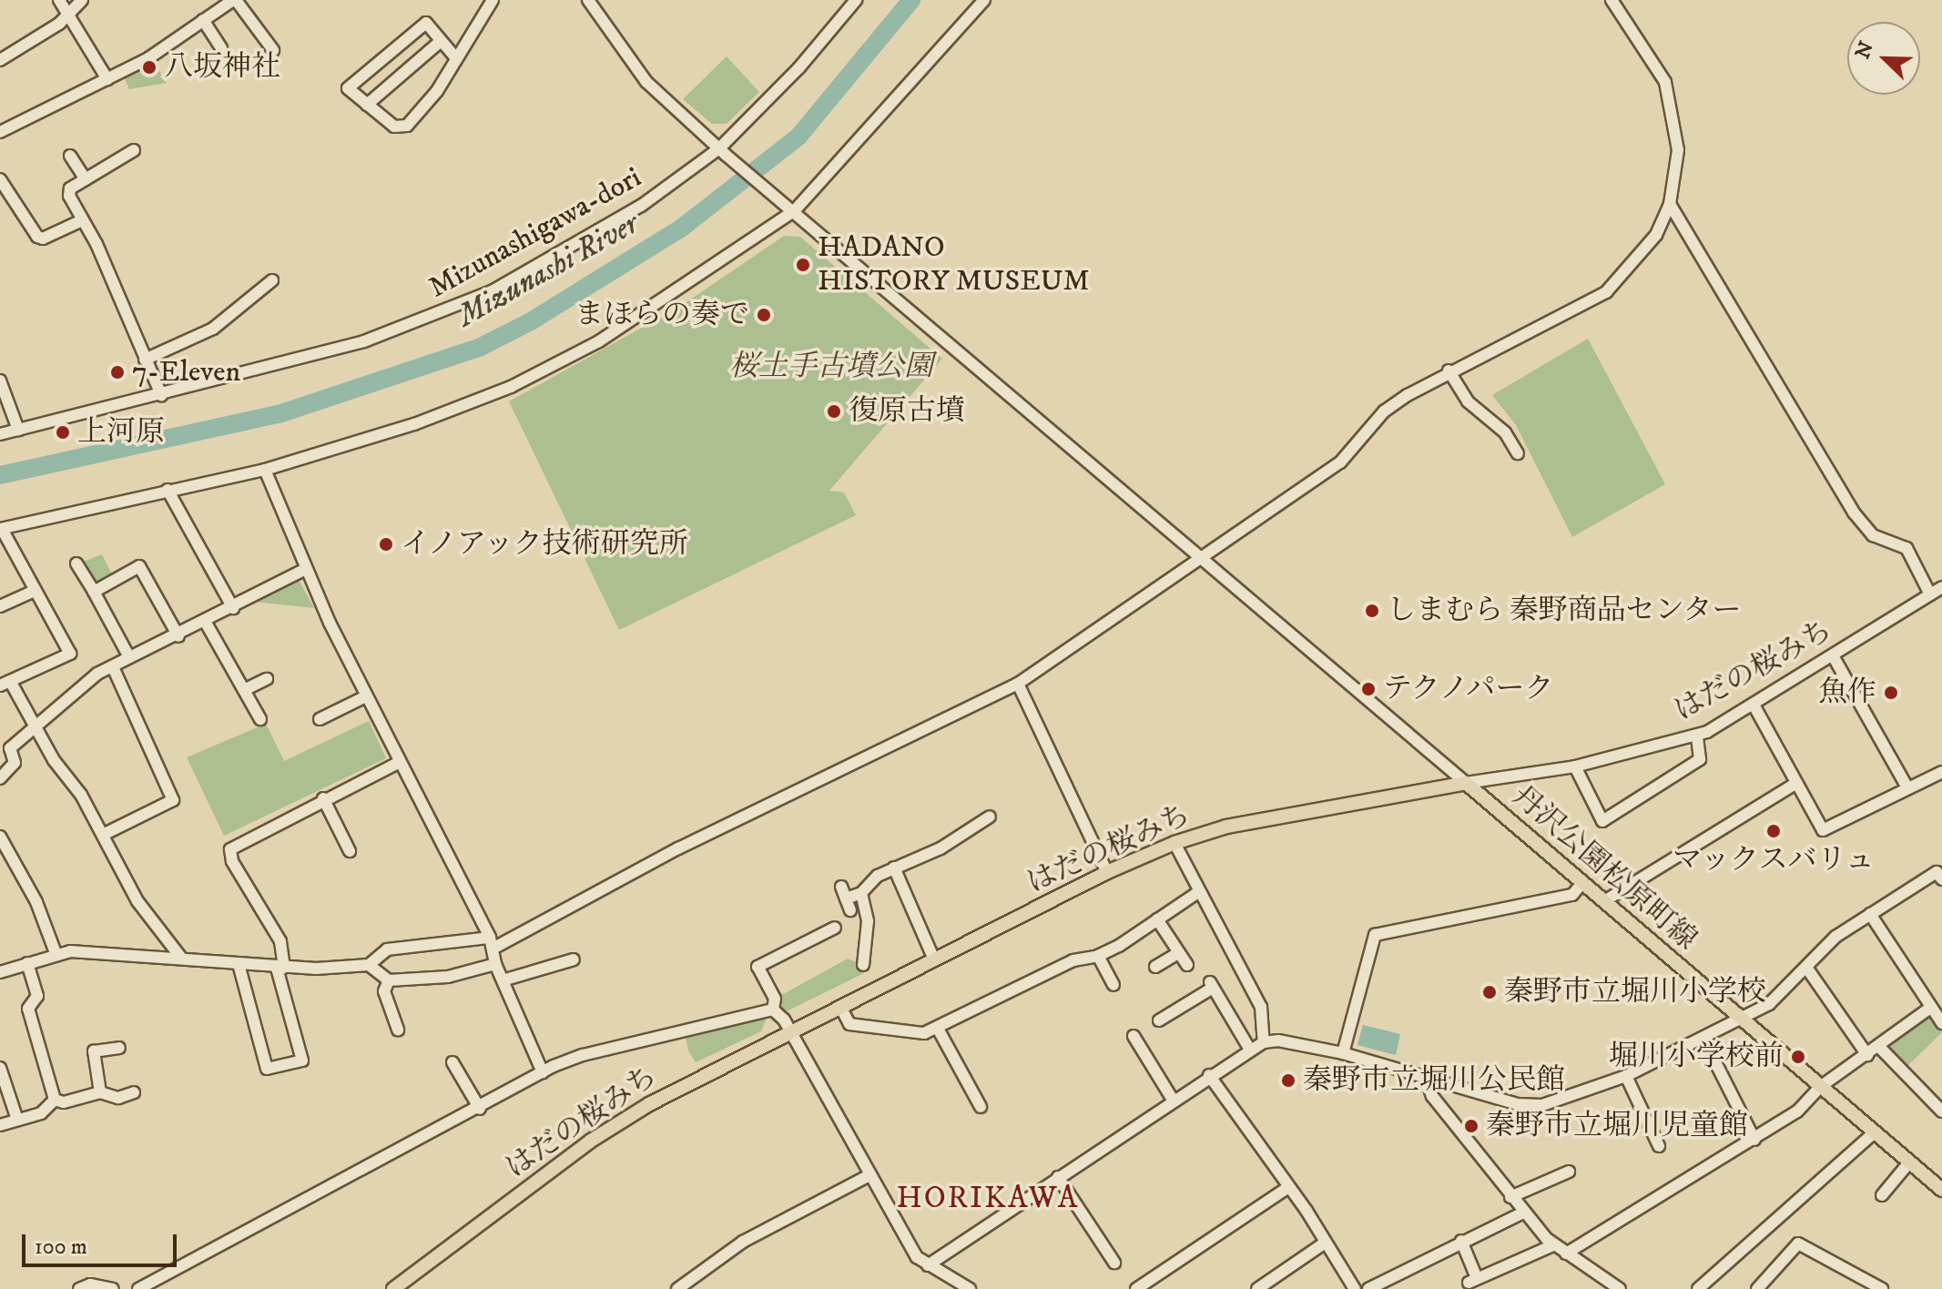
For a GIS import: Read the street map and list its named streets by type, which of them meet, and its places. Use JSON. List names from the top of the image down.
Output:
{
  "streets": {
    "main road": ["はだの桜みち", "丹沢公園松原町線"],
    "street": ["Mizunashigawa-dori"]
  },
  "crossings": [
    ["はだの桜みち", "丹沢公園松原町線"]
  ],
  "districts": ["HORIKAWA"],
  "water": ["Mizunashi River"],
  "parks": ["桜土手古墳公園"],
  "places": [
    "八坂神社",
    "HADANO HISTORY MUSEUM",
    "まほらの奏で",
    "7-Eleven",
    "復原古墳",
    "上河原",
    "イノアック技術研究所",
    "しまむら 秦野商品センター",
    "テクノパーク",
    "魚作",
    "マックスバリュ",
    "秦野市立堀川小学校",
    "堀川小学校前",
    "秦野市立堀川公民館",
    "秦野市立堀川児童館"
  ],
  "scale_bar": "100 m",
  "north": "top left"
}
